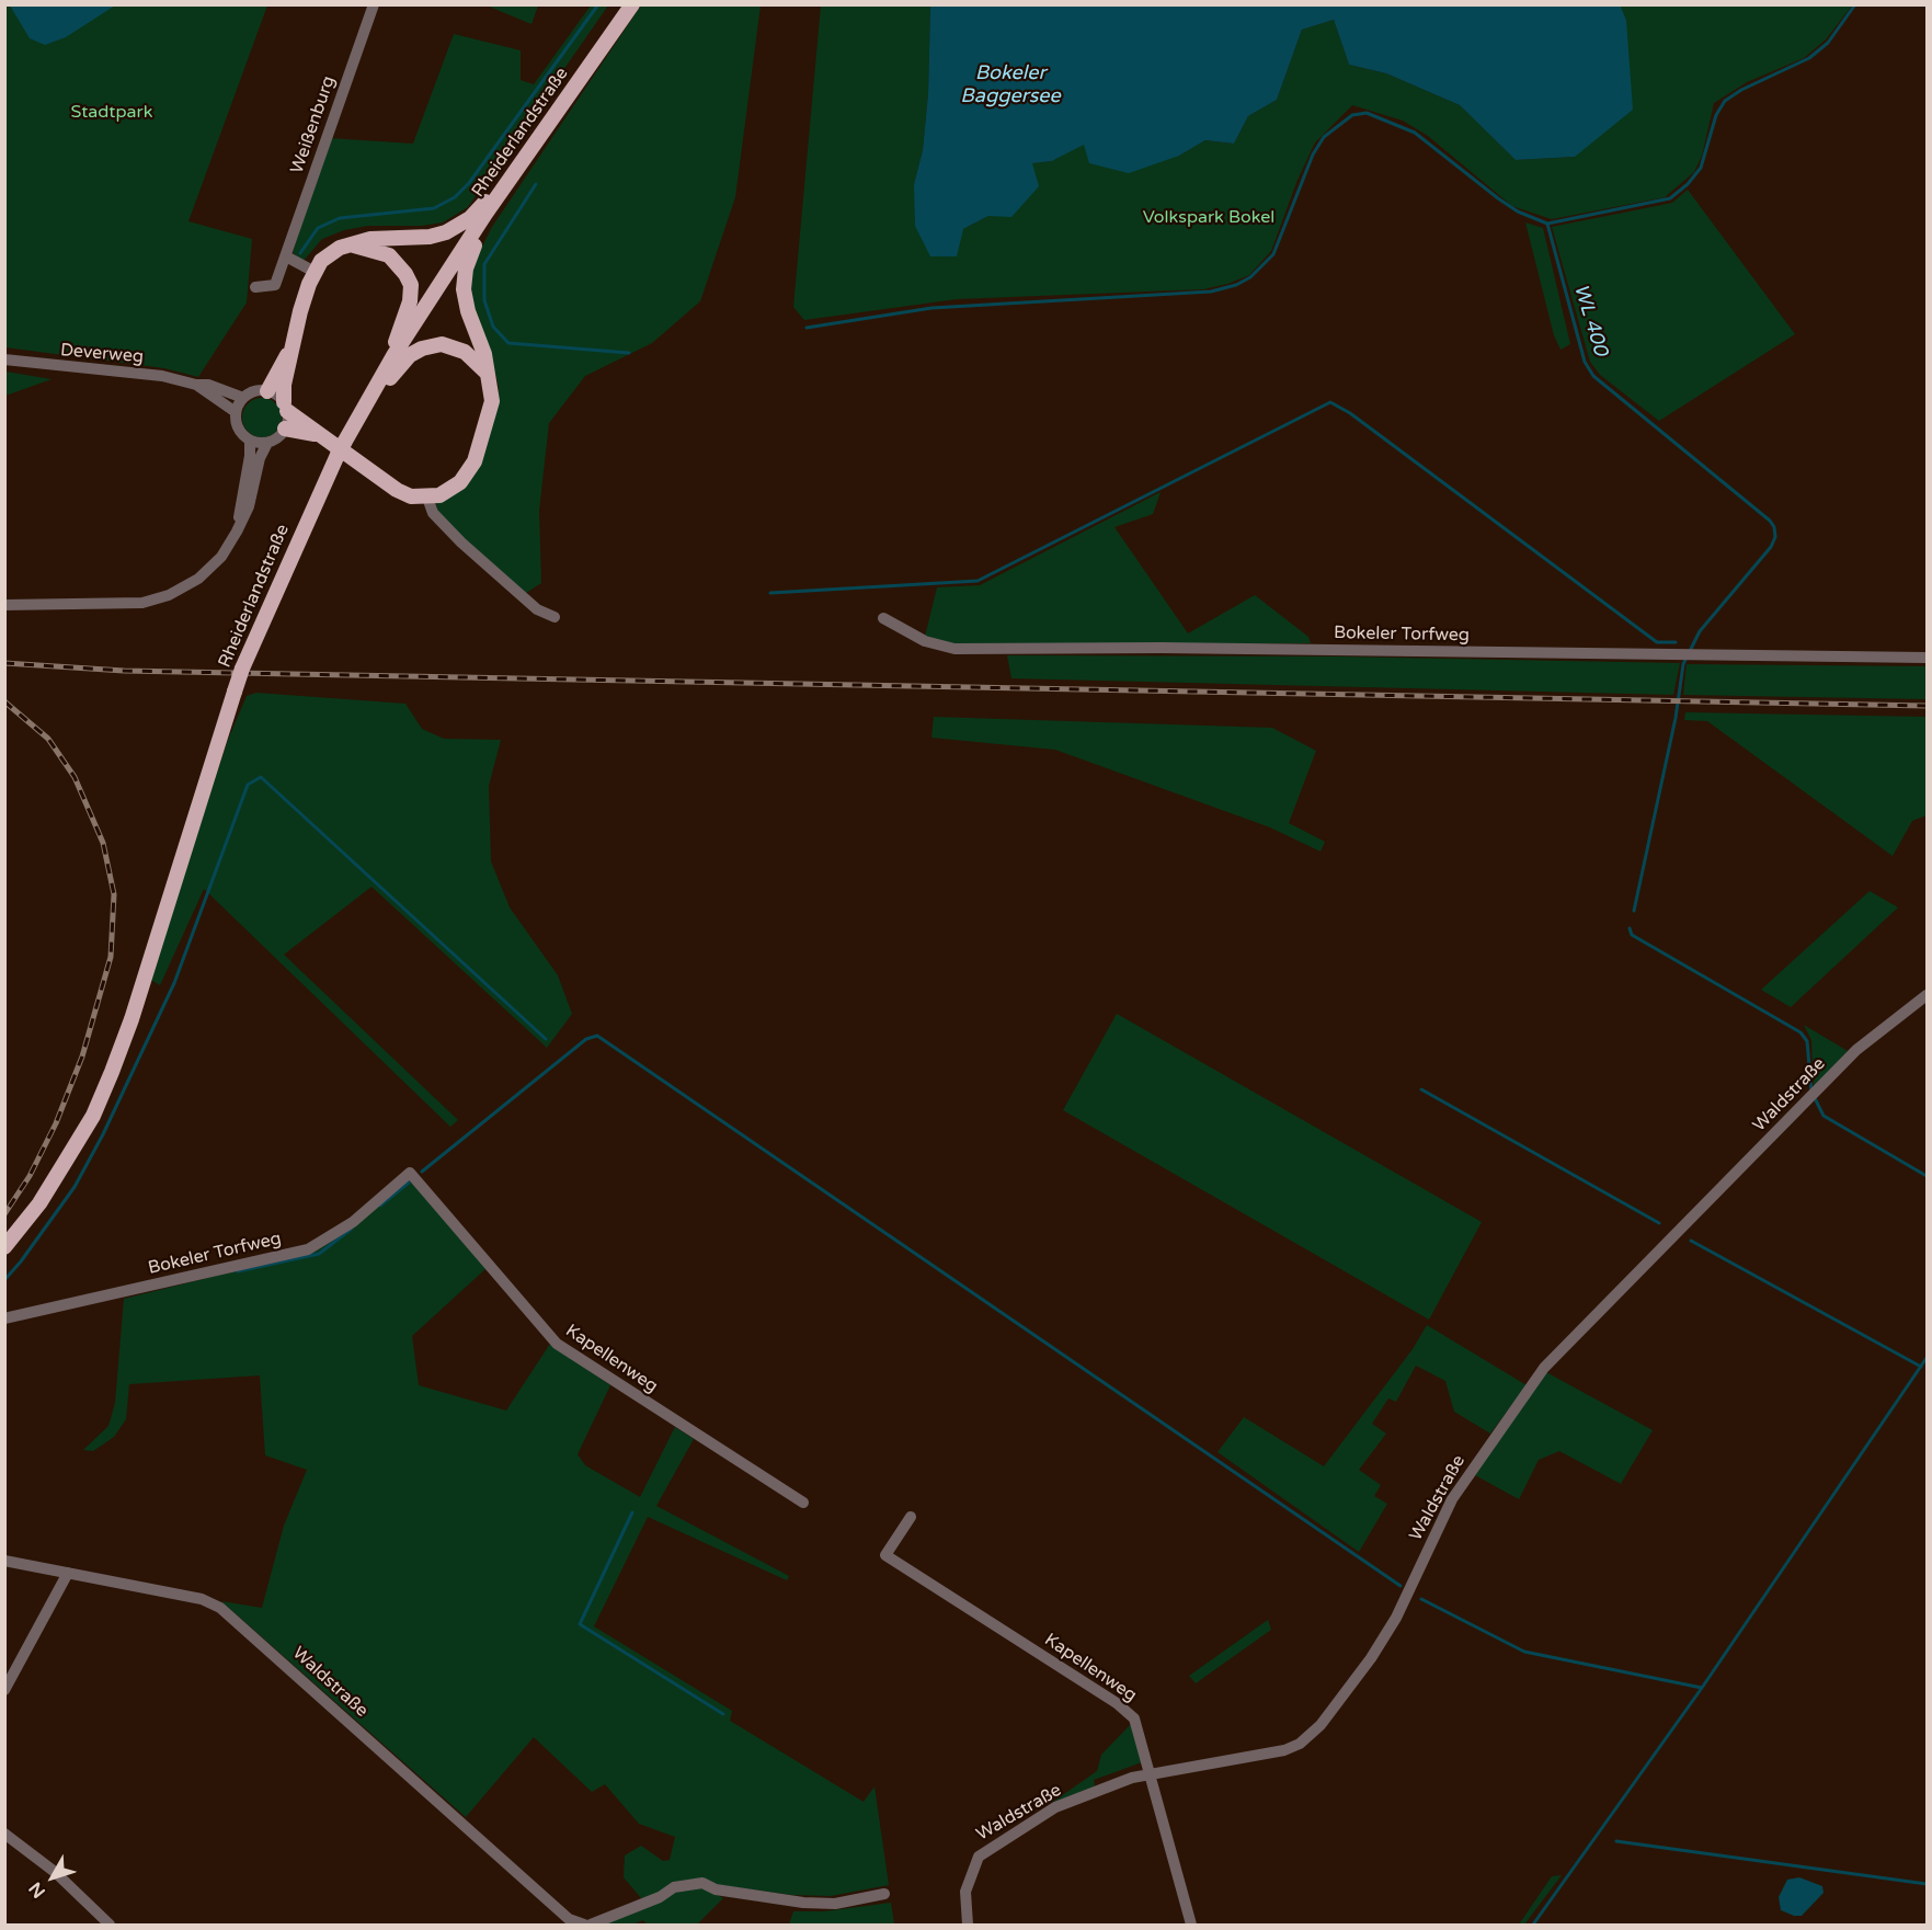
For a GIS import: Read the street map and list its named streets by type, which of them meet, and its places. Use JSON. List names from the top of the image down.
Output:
{
  "streets": {
    "main road": ["Rheiderlandstraße"],
    "street": [
      "Weißenburg",
      "Deverweg",
      "Bokeler Torfweg",
      "Waldstraße",
      "Kapellenweg"
    ]
  },
  "crossings": [
    ["Bokeler Torfweg", "Kapellenweg"],
    ["Waldstraße", "Kapellenweg"]
  ],
  "water": ["Bokeler Baggersee", "WL 400"],
  "parks": ["Stadtpark", "Volkspark Bokel"],
  "north": "bottom left"
}
